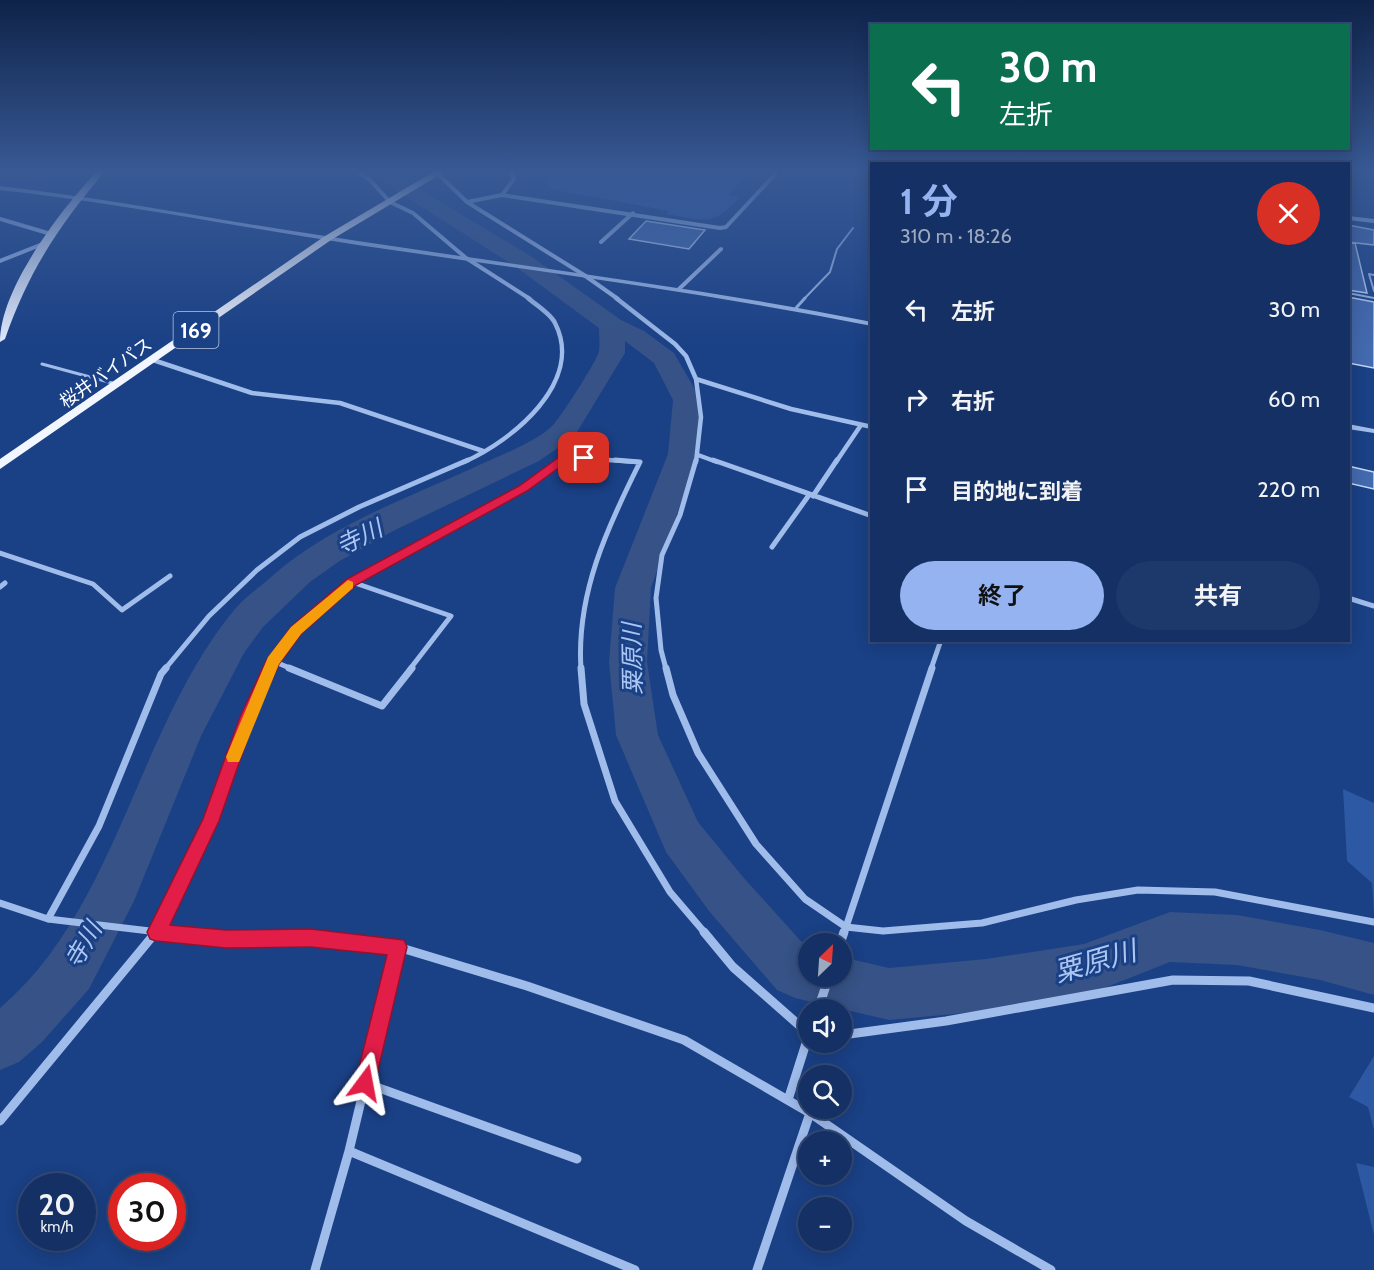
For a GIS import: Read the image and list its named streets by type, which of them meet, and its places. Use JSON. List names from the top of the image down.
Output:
{
  "streets": {
    "highway": ["169", "桜井バイパス"]
  },
  "water": ["寺川", "粟原川"],
  "north": "top right",
  "page": {
    "turn": ["30 m", "左折"],
    "heading": ["1 分", "310 m · 18:26"],
    "list": [
      {
        "name": "左折",
        "value": "30 m"
      },
      {
        "name": "右折",
        "value": "60 m"
      },
      {
        "name": "目的地に到着",
        "value": "220 m"
      }
    ],
    "buttons": ["終了", "共有"],
    "map_buttons": ["+", "−"],
    "speed": "20 km/h",
    "limit": "30"
  }
}
